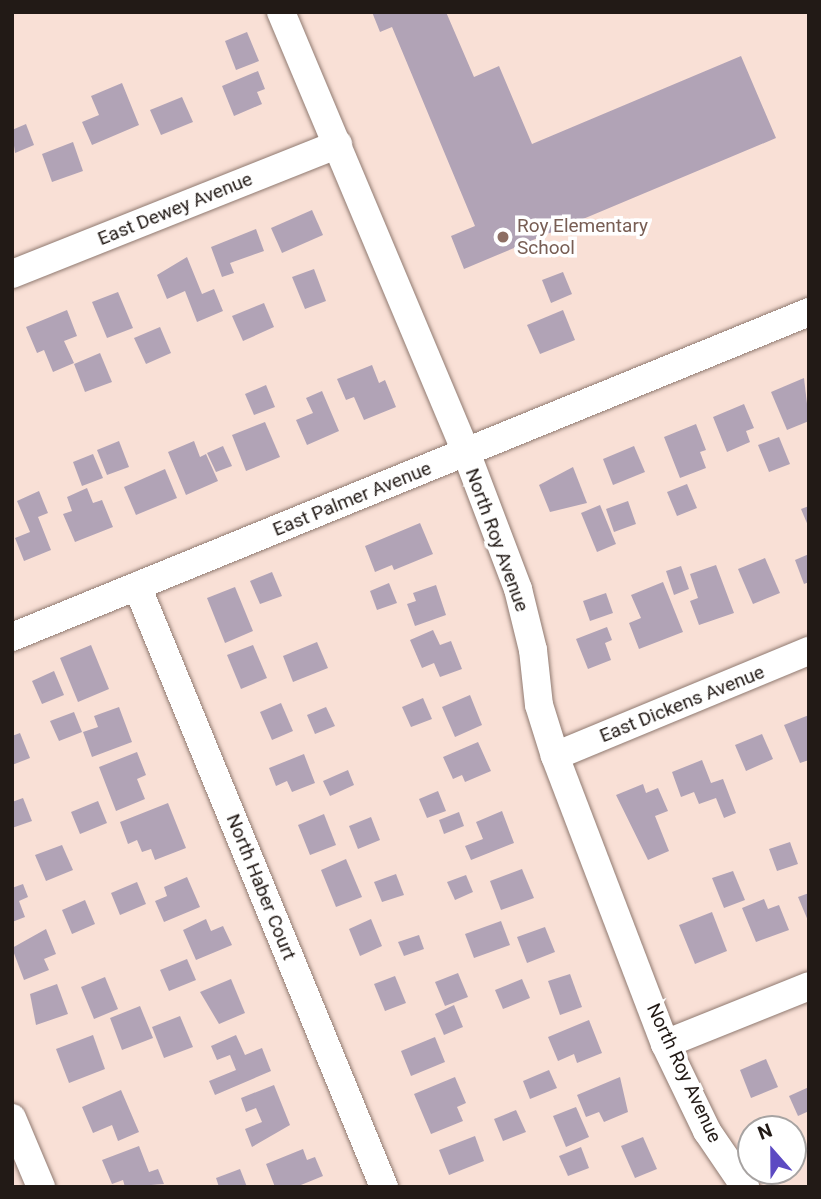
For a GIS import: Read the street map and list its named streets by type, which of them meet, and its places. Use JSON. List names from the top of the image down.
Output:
{
  "streets": {
    "street": [
      "East Dewey Avenue",
      "East Palmer Avenue",
      "North Roy Avenue",
      "East Dickens Avenue",
      "North Haber Court"
    ]
  },
  "crossings": [
    ["East Dewey Avenue", "North Roy Avenue"],
    ["East Palmer Avenue", "North Roy Avenue"],
    ["East Palmer Avenue", "North Haber Court"],
    ["North Roy Avenue", "East Dickens Avenue"]
  ],
  "places": ["Roy Elementary School"],
  "north": "top"
}
